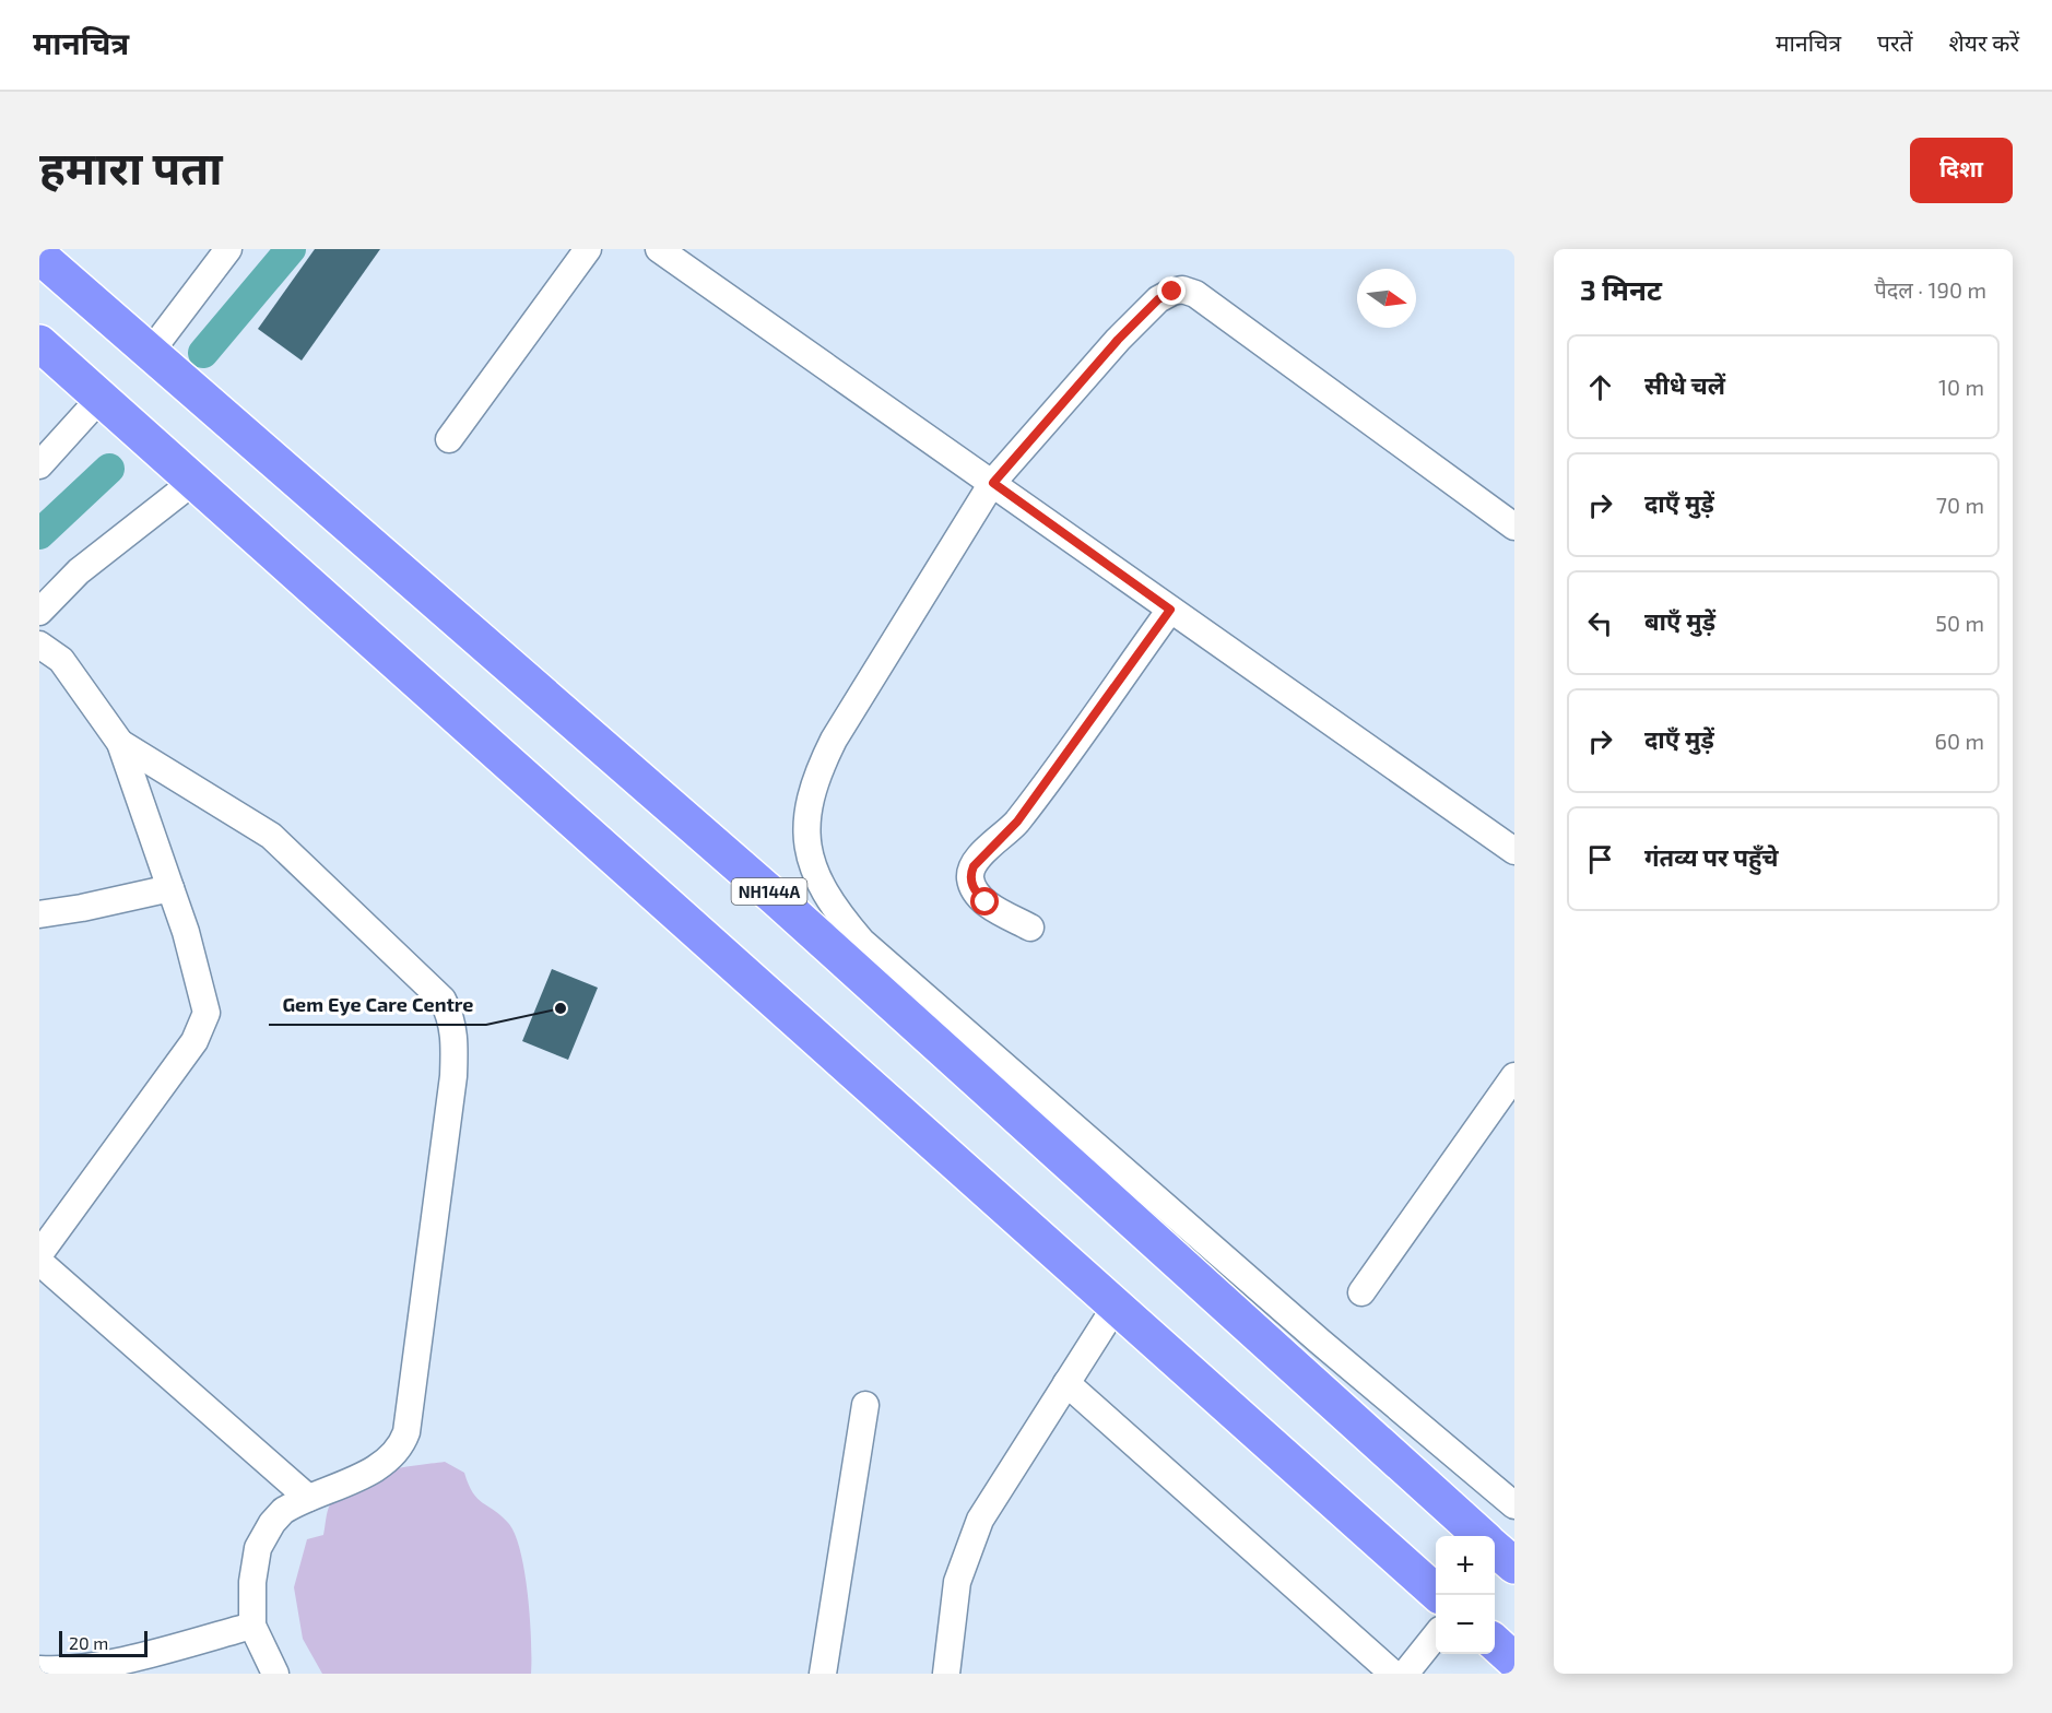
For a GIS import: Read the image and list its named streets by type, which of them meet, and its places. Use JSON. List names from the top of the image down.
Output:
{
  "streets": {
    "highway": ["NH144A"]
  },
  "places": ["Gem Eye Care Centre"],
  "scale_bar": "20 m",
  "north": "right",
  "page": {
    "header": "मानचित्र",
    "nav": ["मानचित्र", "परतें", "शेयर करें"],
    "buttons": "दिशा",
    "title": "हमारा पता",
    "heading": ["3 मिनट", "पैदल · 190 m"],
    "list": [
      ["सीधे चलें", "10 m"],
      ["दाएँ मुड़ें", "70 m"],
      ["बाएँ मुड़ें", "50 m"],
      ["दाएँ मुड़ें", "60 m"],
      "गंतव्य पर पहुँचे"
    ],
    "map_buttons": ["+", "−"],
    "scale": "20 m"
  }
}
